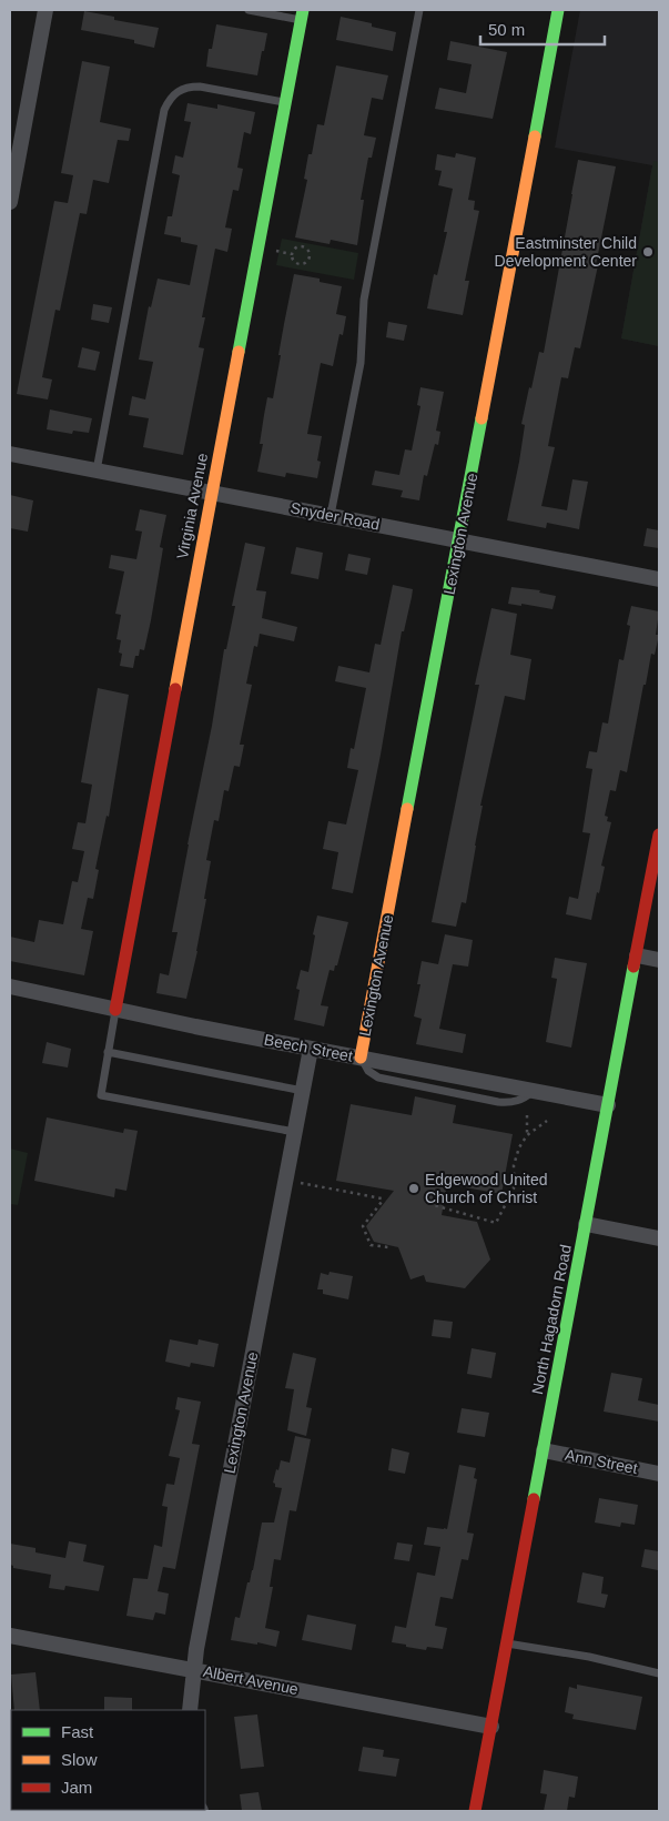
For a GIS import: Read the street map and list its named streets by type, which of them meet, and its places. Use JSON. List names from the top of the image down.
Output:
{
  "streets": {
    "street": [
      "Virginia Avenue",
      "Snyder Road",
      "Lexington Avenue",
      "Beech Street",
      "North Hagadorn Road",
      "Ann Street",
      "Albert Avenue"
    ]
  },
  "crossings": [
    ["Virginia Avenue", "Snyder Road"],
    ["Virginia Avenue", "Beech Street"],
    ["Snyder Road", "Lexington Avenue"],
    ["Lexington Avenue", "Beech Street"],
    ["Lexington Avenue", "Albert Avenue"],
    ["Beech Street", "North Hagadorn Road"],
    ["North Hagadorn Road", "Ann Street"],
    ["North Hagadorn Road", "Albert Avenue"]
  ],
  "places": ["Eastminster Child Development Center", "Edgewood United Church of Christ"],
  "legend": ["Fast", "Slow", "Jam"],
  "scale_bar": "50 m"
}
